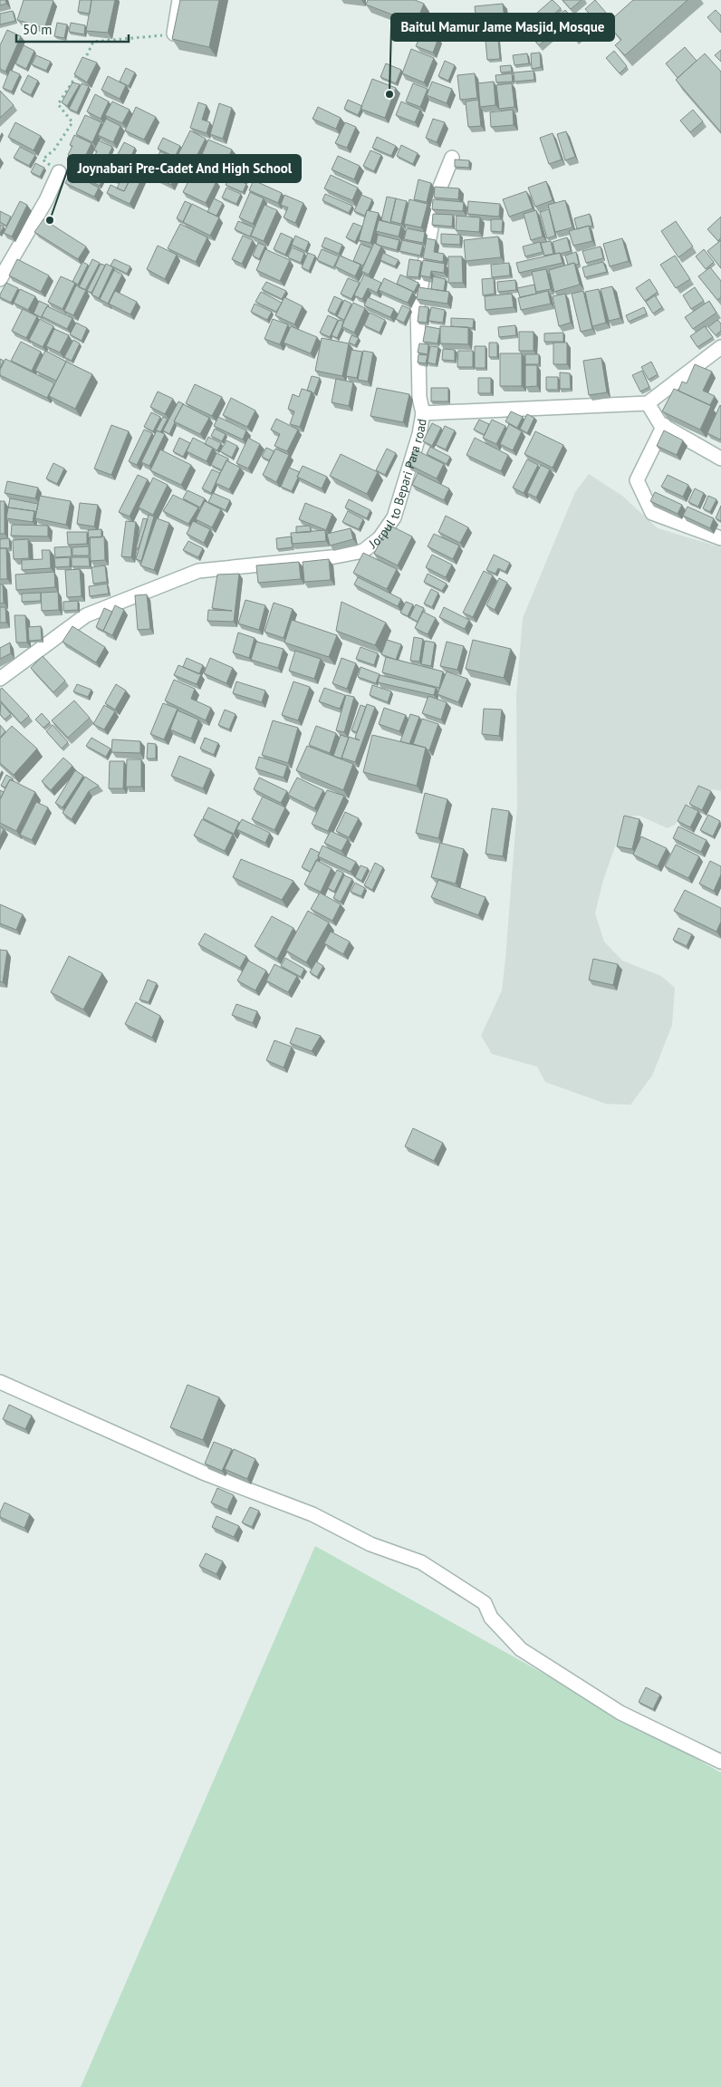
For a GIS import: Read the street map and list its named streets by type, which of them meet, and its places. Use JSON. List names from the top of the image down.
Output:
{
  "streets": {
    "street": ["Jorpul to Bepari Para road"]
  },
  "places": ["Baitul Mamur Jame Masjid, Mosque", "Joynabari Pre-Cadet And High School"],
  "scale_bar": "50 m"
}
